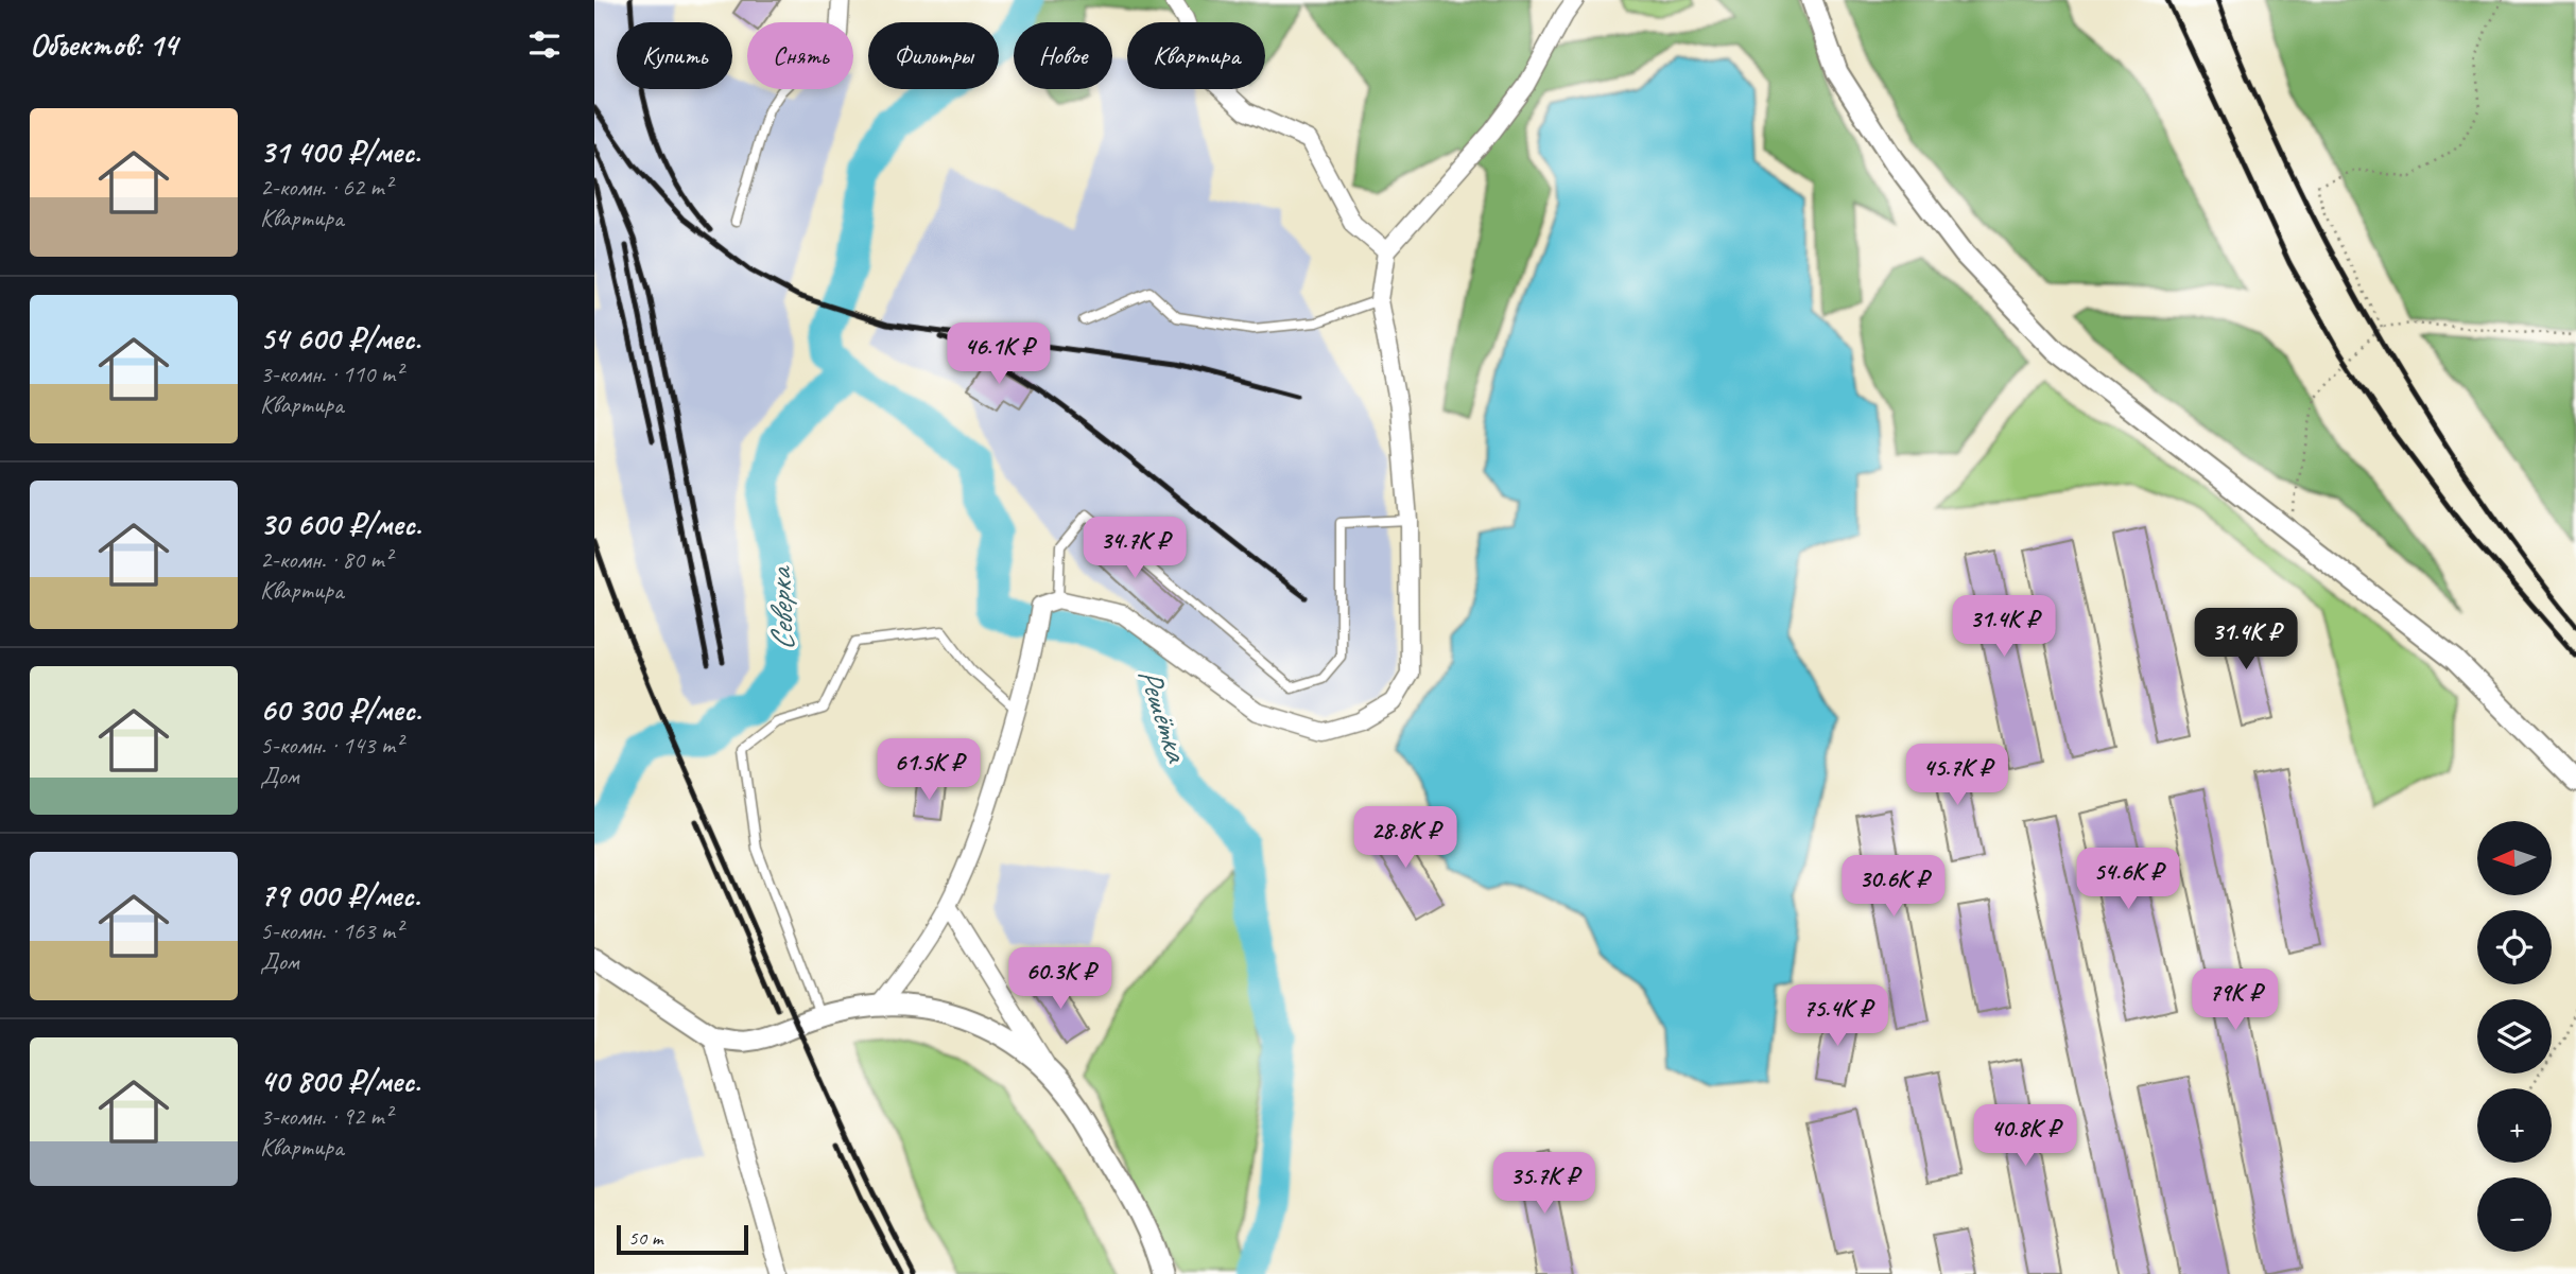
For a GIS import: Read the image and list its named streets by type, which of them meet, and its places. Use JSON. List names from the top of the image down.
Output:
{
  "water": ["Северка", "Решётка"],
  "scale_bar": "50 m",
  "north": "left",
  "page": {
    "heading": "Объектов: 14",
    "chip": [
      "Купить",
      "Снять",
      "Фильтры",
      "Новое",
      "Квартира"
    ],
    "list": [
      {
        "name": "31 400 ₽/мес.",
        "note": "2-комн. · 62 m² · Квартира"
      },
      {
        "name": "54 600 ₽/мес.",
        "note": "3-комн. · 110 m² · Квартира"
      },
      {
        "name": "30 600 ₽/мес.",
        "note": "2-комн. · 80 m² · Квартира"
      },
      {
        "name": "60 300 ₽/мес.",
        "note": "5-комн. · 143 m² · Дом"
      },
      {
        "name": "79 000 ₽/мес.",
        "note": "5-комн. · 163 m² · Дом"
      },
      {
        "name": "40 800 ₽/мес.",
        "note": "3-комн. · 92 m² · Квартира"
      }
    ],
    "price": [
      "46.1K ₽",
      "34.7K ₽",
      "31.4K ₽",
      "31.4K ₽",
      "61.5K ₽",
      "45.7K ₽",
      "28.8K ₽",
      "54.6K ₽",
      "30.6K ₽",
      "60.3K ₽",
      "79K ₽",
      "75.4K ₽",
      "40.8K ₽",
      "35.7K ₽"
    ],
    "map_buttons": ["+", "−"],
    "scale": "50 m"
  }
}
